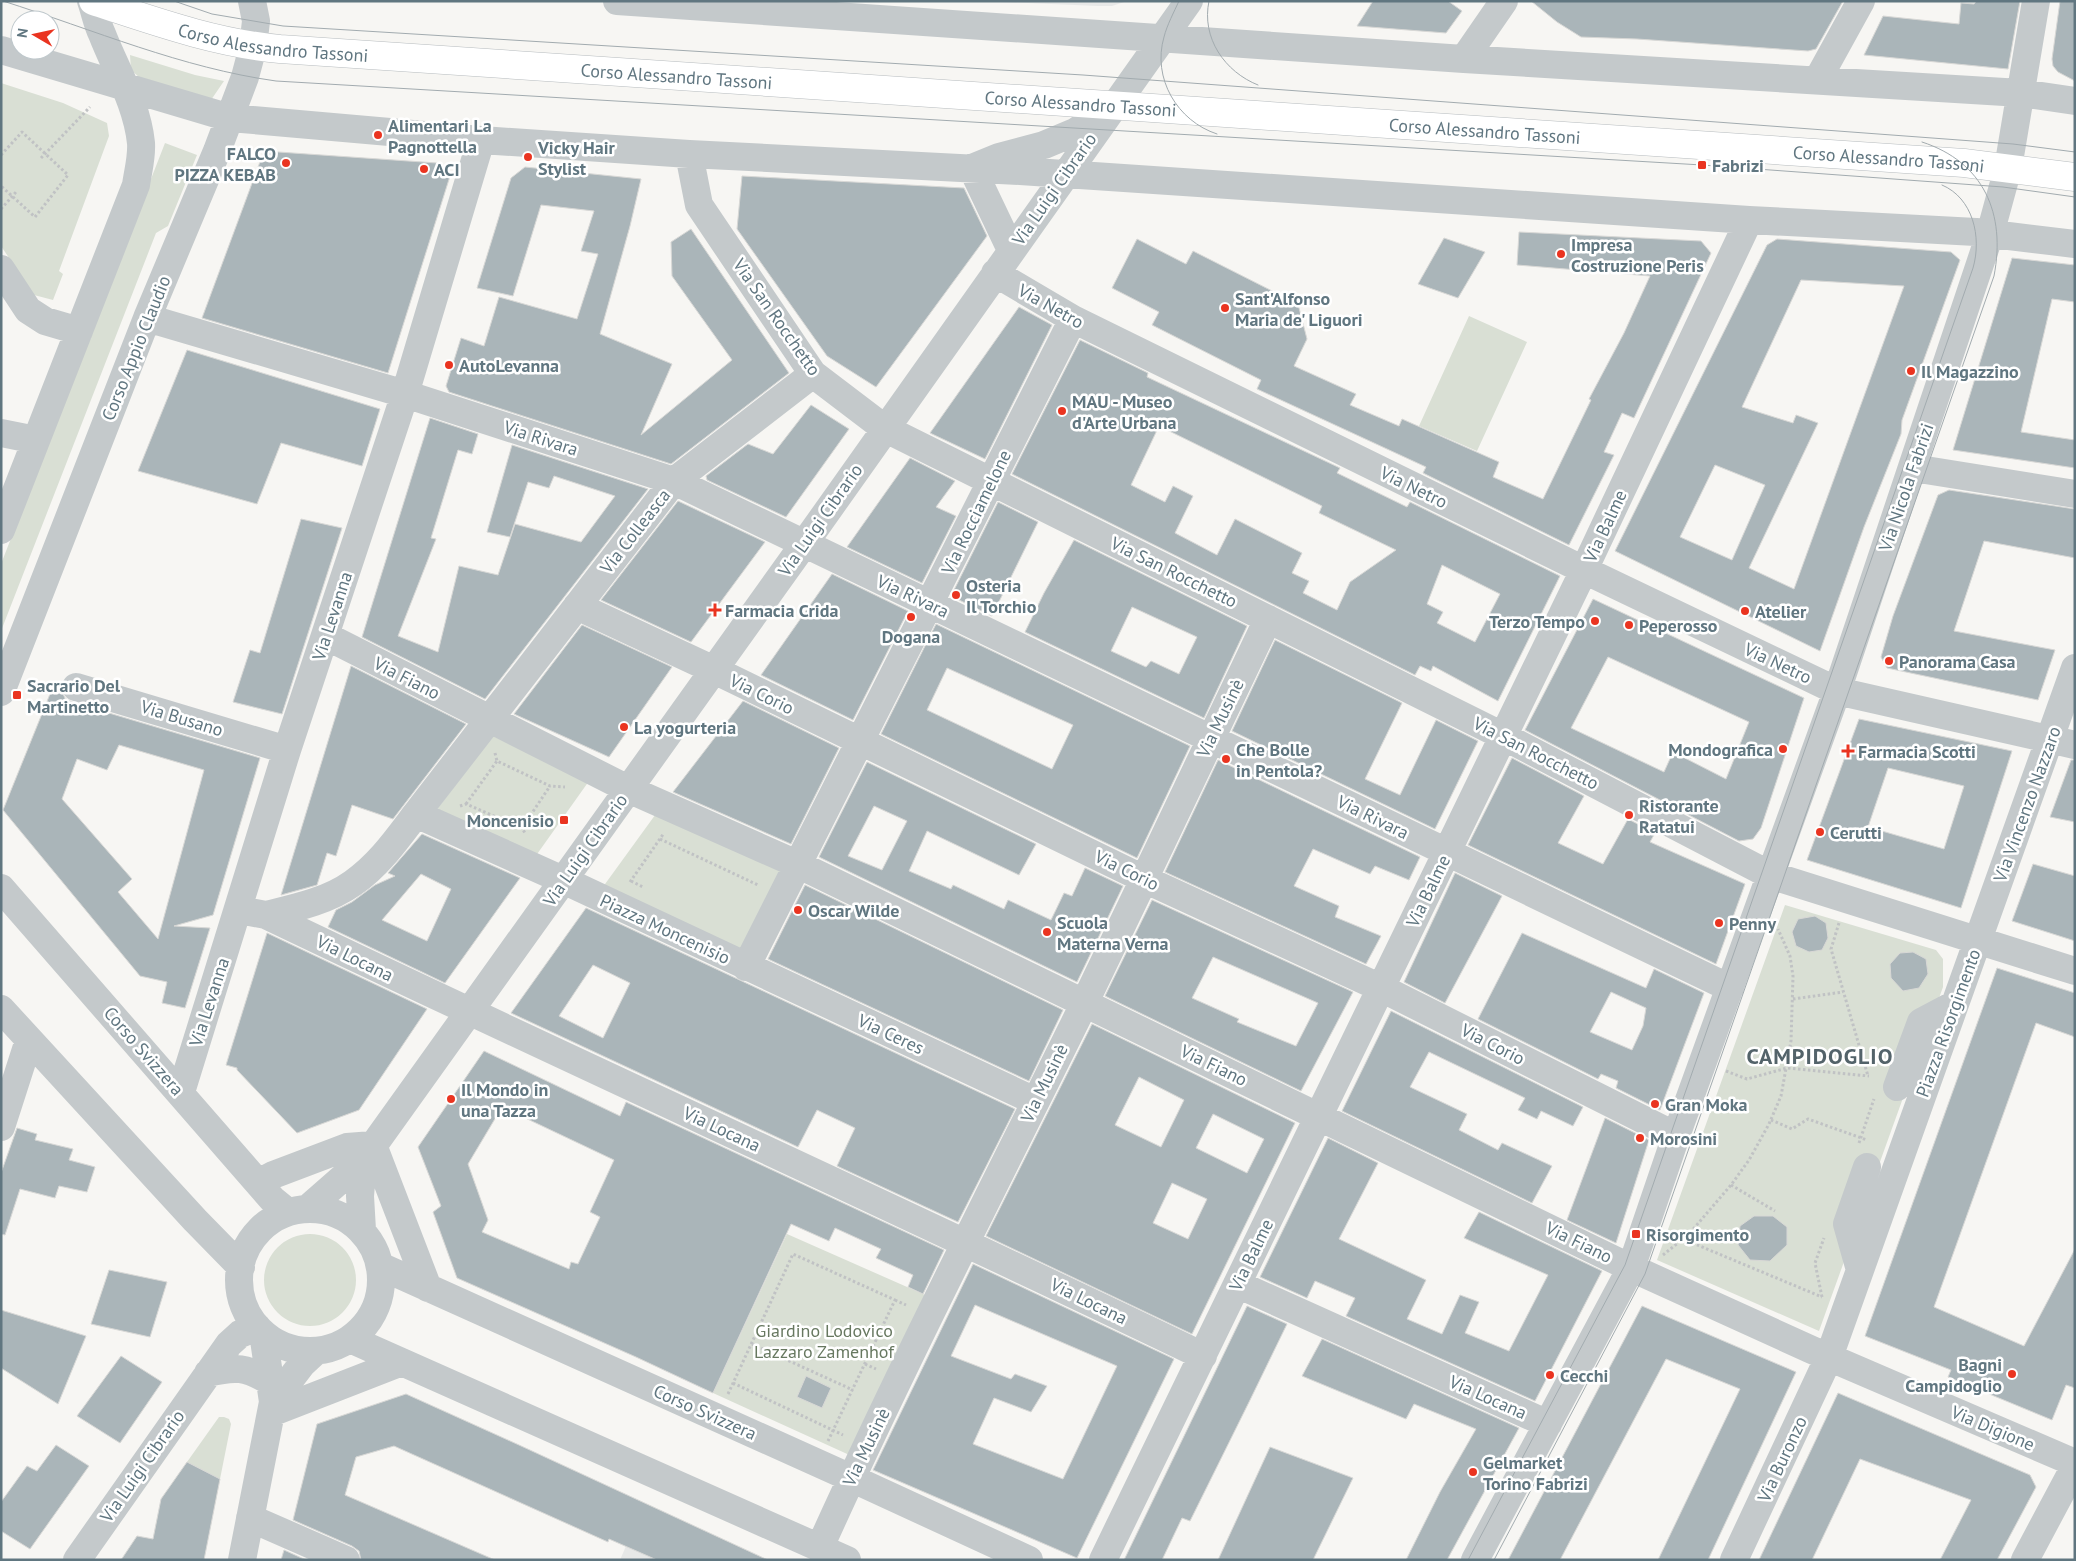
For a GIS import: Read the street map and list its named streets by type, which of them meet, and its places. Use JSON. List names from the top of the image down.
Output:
{
  "streets": {
    "main road": ["Corso Alessandro Tassoni"],
    "street": [
      "Via Luigi Cibrario",
      "Via Netro",
      "Via San Rocchetto",
      "Corso Appio Claudio",
      "Via Rivara",
      "Via Nicola Fabrizi",
      "Via Rocciamelone",
      "Via Balme",
      "Via Colleasca",
      "Via Levanna",
      "Via Fiano",
      "Via Corio",
      "Via Busano",
      "Via Musinè",
      "Via Vincenzo Nazzaro",
      "Piazza Moncenisio",
      "Via Locana",
      "Piazza Risorgimento",
      "Via Ceres",
      "Corso Svizzera",
      "Via Digione",
      "Via Buronzo"
    ]
  },
  "crossings": [
    ["Corso Alessandro Tassoni", "Via Luigi Cibrario"],
    ["Corso Alessandro Tassoni", "Corso Appio Claudio"],
    ["Corso Alessandro Tassoni", "Via Nicola Fabrizi"],
    ["Via Luigi Cibrario", "Via Netro"],
    ["Via Luigi Cibrario", "Via San Rocchetto"],
    ["Via Luigi Cibrario", "Via Rivara"],
    ["Via Luigi Cibrario", "Via Corio"],
    ["Via Luigi Cibrario", "Piazza Moncenisio"],
    ["Via Luigi Cibrario", "Via Locana"],
    ["Via Luigi Cibrario", "Corso Svizzera"],
    ["Via Netro", "Via Nicola Fabrizi"],
    ["Via Netro", "Via Rocciamelone"],
    ["Via Netro", "Via Balme"],
    ["Via Netro", "Via Vincenzo Nazzaro"],
    ["Via San Rocchetto", "Via Nicola Fabrizi"],
    ["Via San Rocchetto", "Via Rocciamelone"],
    ["Via San Rocchetto", "Via Balme"],
    ["Via San Rocchetto", "Via Colleasca"],
    ["Via San Rocchetto", "Via Musinè"],
    ["Via San Rocchetto", "Piazza Risorgimento"],
    ["Corso Appio Claudio", "Via Rivara"],
    ["Via Rivara", "Via Rocciamelone"],
    ["Via Rivara", "Via Balme"],
    ["Via Rivara", "Via Colleasca"],
    ["Via Rivara", "Via Levanna"],
    ["Via Rivara", "Via Musinè"],
    ["Via Nicola Fabrizi", "Piazza Risorgimento"],
    ["Via Rocciamelone", "Via Fiano"],
    ["Via Rocciamelone", "Via Corio"],
    ["Via Rocciamelone", "Piazza Moncenisio"],
    ["Via Balme", "Via Fiano"],
    ["Via Balme", "Via Corio"],
    ["Via Balme", "Via Locana"],
    ["Via Colleasca", "Via Fiano"],
    ["Via Colleasca", "Via Corio"],
    ["Via Levanna", "Via Fiano"],
    ["Via Levanna", "Via Busano"],
    ["Via Levanna", "Via Locana"],
    ["Via Levanna", "Corso Svizzera"],
    ["Via Fiano", "Via Musinè"],
    ["Via Fiano", "Piazza Moncenisio"],
    ["Via Corio", "Via Musinè"],
    ["Via Musinè", "Via Locana"],
    ["Via Musinè", "Via Ceres"],
    ["Via Musinè", "Corso Svizzera"],
    ["Via Vincenzo Nazzaro", "Piazza Risorgimento"],
    ["Piazza Moncenisio", "Via Ceres"],
    ["Piazza Risorgimento", "Via Digione"],
    ["Piazza Risorgimento", "Via Buronzo"],
    ["Via Digione", "Via Buronzo"]
  ],
  "districts": ["CAMPIDOGLIO"],
  "parks": ["Giardino Lodovico Lazzaro Zamenhof"],
  "places": {
    "other": [
      "Alimentari La Pagnottella",
      "Vicky Hair Stylist",
      "FALCO PIZZA KEBAB",
      "ACI",
      "Impresa Costruzione Peris",
      "Sant'Alfonso Maria de' Liguori",
      "AutoLevanna",
      "Il Magazzino",
      "MAU - Museo d'Arte Urbana",
      "Osteria Il Torchio",
      "Atelier",
      "Dogana",
      "Terzo Tempo",
      "Peperosso",
      "Panorama Casa",
      "La yogurteria",
      "Mondografica",
      "Che Bolle in Pentola?",
      "Ristorante Ratatui",
      "Cerutti",
      "Oscar Wilde",
      "Penny",
      "Scuola Materna Verna",
      "Il Mondo in una Tazza",
      "Gran Moka",
      "Morosini",
      "Bagni Campidoglio",
      "Cecchi",
      "Gelmarket Torino Fabrizi"
    ],
    "transit": [
      "Fabrizi",
      "Sacrario Del Martinetto",
      "Moncenisio",
      "Risorgimento"
    ],
    "health": ["Farmacia Crida", "Farmacia Scotti"]
  },
  "north": "left"
}
